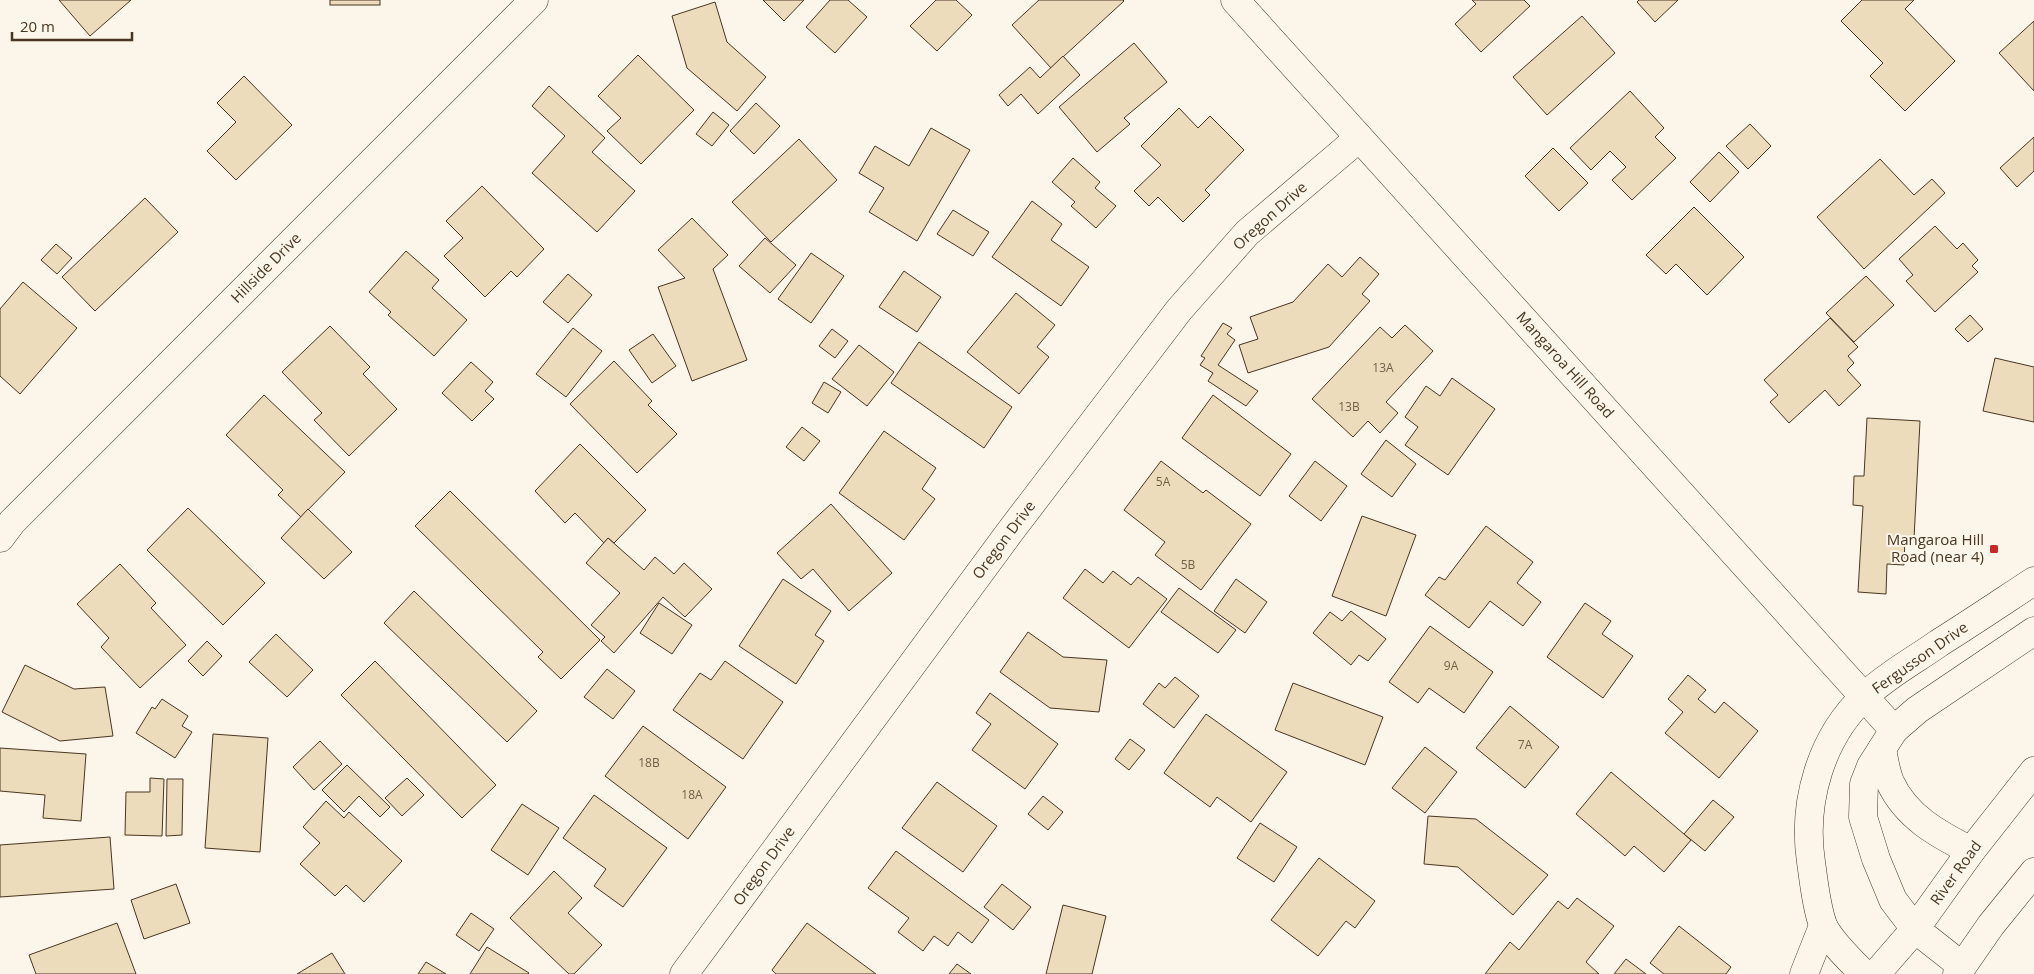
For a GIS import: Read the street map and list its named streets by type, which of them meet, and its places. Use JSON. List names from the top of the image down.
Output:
{
  "streets": {
    "main road": [
      "Oregon Drive",
      "Hillside Drive",
      "Mangaroa Hill Road",
      "Fergusson Drive",
      "River Road"
    ]
  },
  "crossings": [
    ["Oregon Drive", "Mangaroa Hill Road"],
    ["Mangaroa Hill Road", "Fergusson Drive"]
  ],
  "places": {
    "transit": ["Mangaroa Hill Road (near 4)"]
  },
  "house_numbers": [
    "13A",
    "13B",
    "5A",
    "5B",
    "9A",
    "7A",
    "18B",
    "18A"
  ],
  "scale_bar": "20 m"
}
